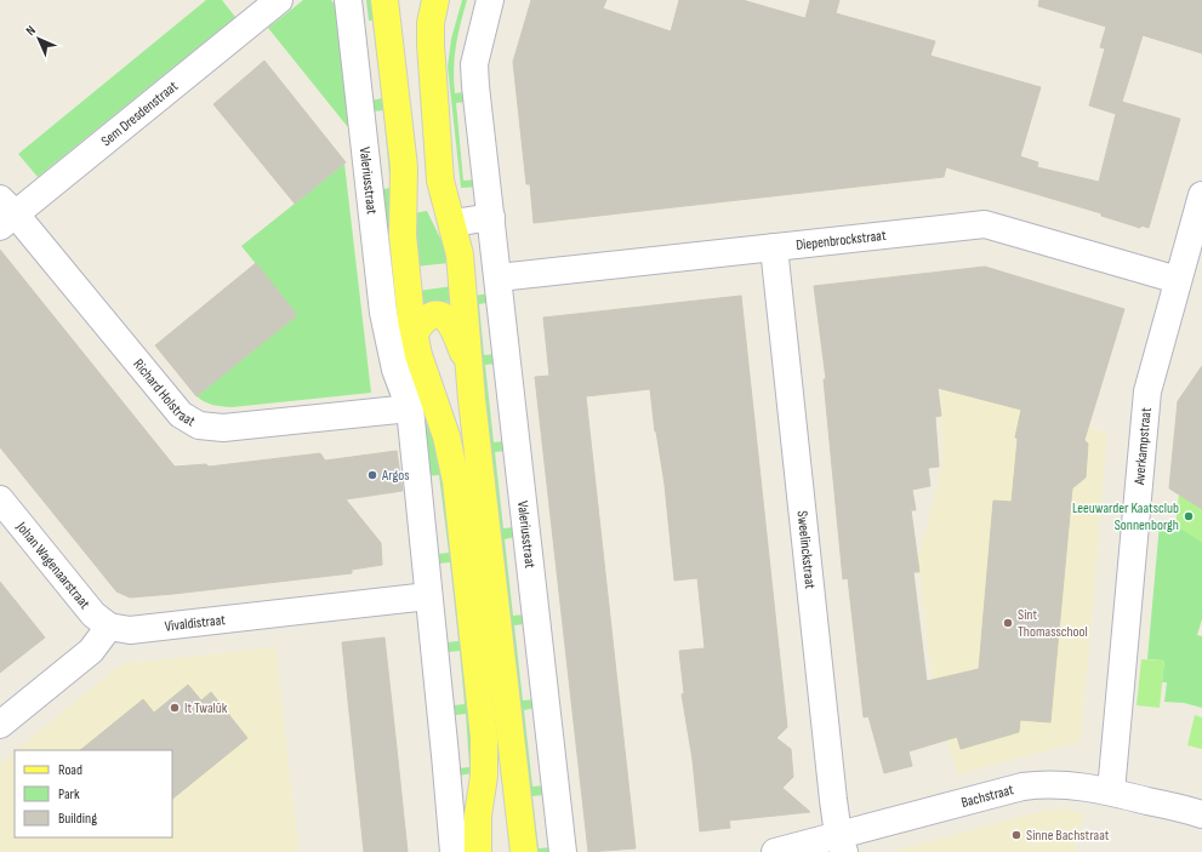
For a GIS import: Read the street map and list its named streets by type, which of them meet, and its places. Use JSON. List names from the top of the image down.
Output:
{
  "streets": {
    "main road": ["Valeriusstraat"],
    "street": [
      "Sem Dresdenstraat",
      "Diepenbrockstraat",
      "Richard Holstraat",
      "Averkampstraat",
      "Sweelinckstraat",
      "Johan Wagenaarstraat",
      "Vivaldistraat",
      "Bachstraat"
    ]
  },
  "crossings": [
    ["Sem Dresdenstraat", "Richard Holstraat"],
    ["Valeriusstraat", "Diepenbrockstraat"],
    ["Valeriusstraat", "Richard Holstraat"],
    ["Valeriusstraat", "Vivaldistraat"],
    ["Diepenbrockstraat", "Averkampstraat"],
    ["Diepenbrockstraat", "Sweelinckstraat"],
    ["Averkampstraat", "Bachstraat"],
    ["Sweelinckstraat", "Bachstraat"],
    ["Johan Wagenaarstraat", "Vivaldistraat"]
  ],
  "places": [
    "Argos",
    "Leeuwarder Kaatsclub Sonnenborgh",
    "Sint Thomasschool",
    "It Twalûk",
    "Sinne Bachstraat"
  ],
  "legend": ["Road", "Park", "Building"],
  "north": "top left"
}
